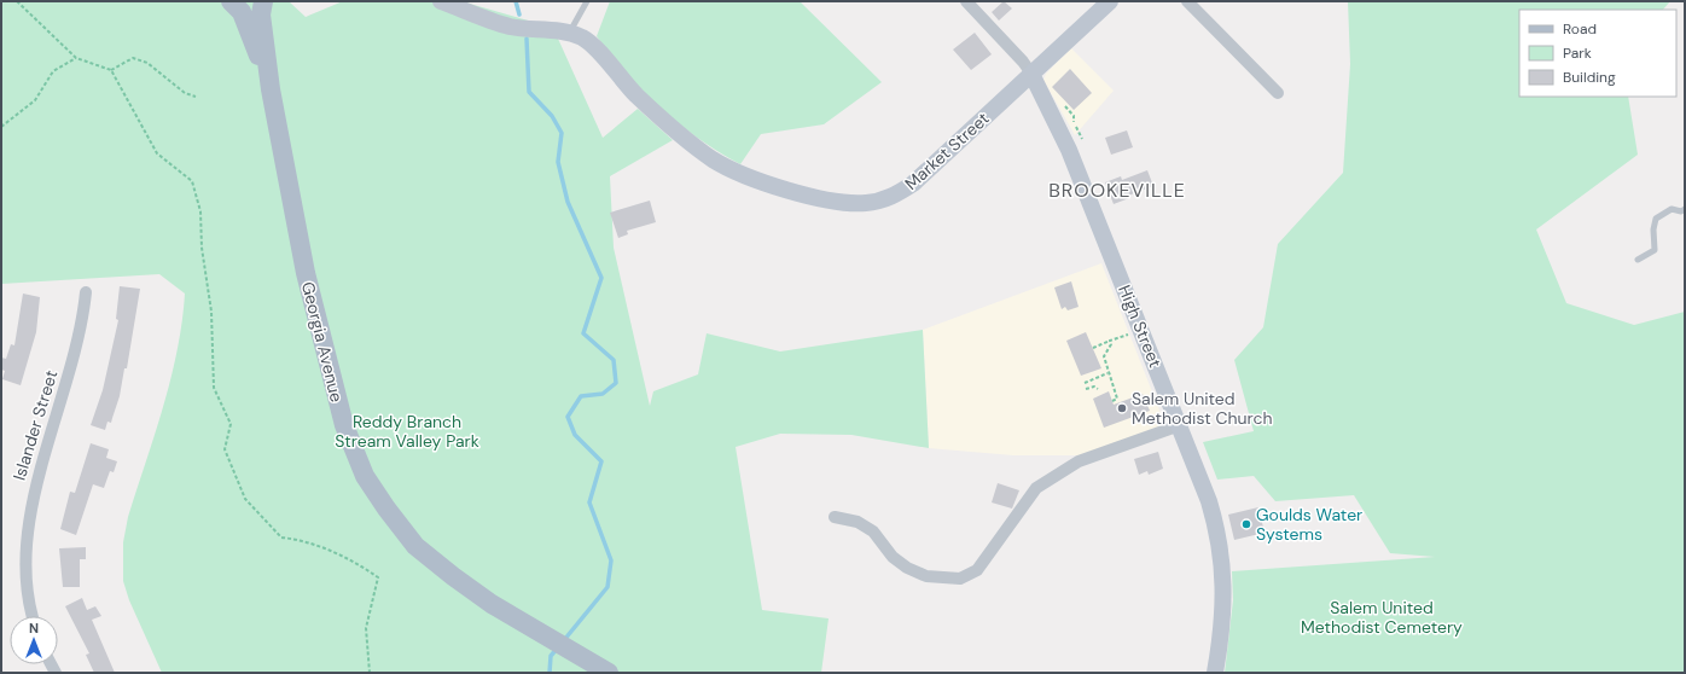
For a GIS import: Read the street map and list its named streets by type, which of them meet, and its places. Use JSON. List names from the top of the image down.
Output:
{
  "streets": {
    "main road": ["Market Street", "High Street", "Georgia Avenue"],
    "street": ["Islander Street"]
  },
  "crossings": [
    ["Market Street", "High Street"]
  ],
  "districts": ["BROOKEVILLE"],
  "parks": ["Reddy Branch Stream Valley Park", "Salem United Methodist Cemetery"],
  "places": ["Salem United Methodist Church", "Goulds Water Systems"],
  "legend": ["Road", "Park", "Building"],
  "north": "top"
}
